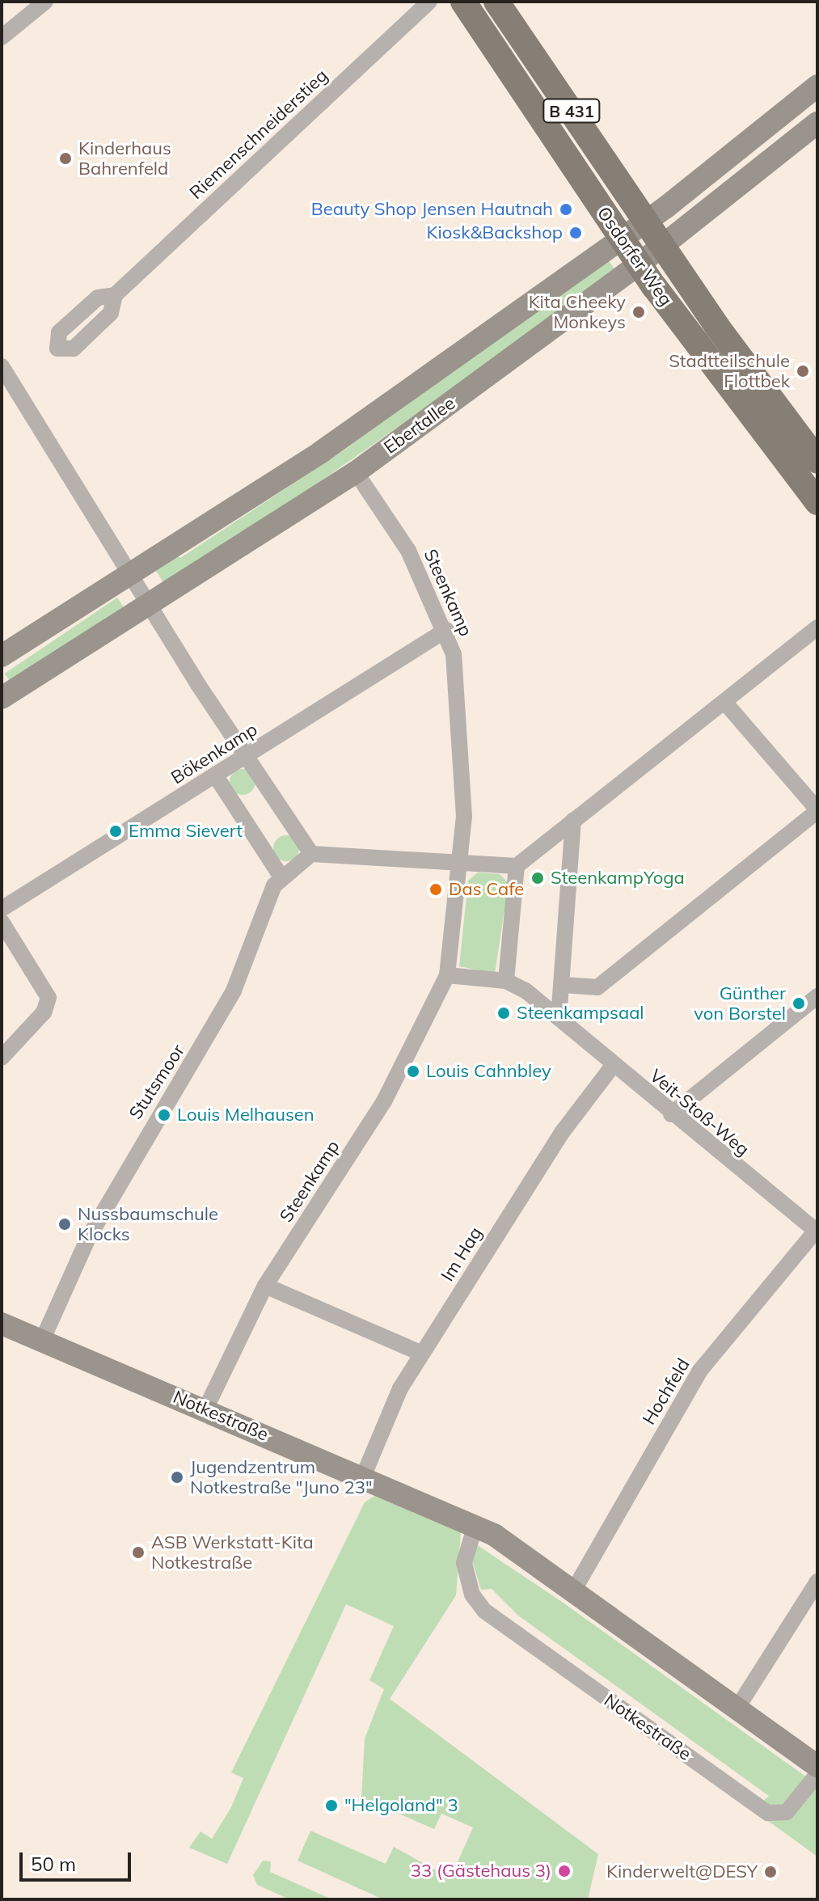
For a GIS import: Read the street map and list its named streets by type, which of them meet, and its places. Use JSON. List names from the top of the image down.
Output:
{
  "streets": {
    "main road": [
      "B 431",
      "Osdorfer Weg",
      "Ebertallee",
      "Notkestraße"
    ],
    "street": [
      "Riemenschneiderstieg",
      "Steenkamp",
      "Bökenkamp",
      "Stutsmoor",
      "Veit-Stoß-Weg",
      "Im Hag",
      "Hochfeld"
    ]
  },
  "crossings": [
    ["Osdorfer Weg", "Ebertallee"],
    ["Ebertallee", "Steenkamp"],
    ["Steenkamp", "Bökenkamp"],
    ["Steenkamp", "Notkestraße"],
    ["Stutsmoor", "Notkestraße"],
    ["Veit-Stoß-Weg", "Im Hag"],
    ["Veit-Stoß-Weg", "Hochfeld"],
    ["Im Hag", "Notkestraße"],
    ["Hochfeld", "Notkestraße"]
  ],
  "places": [
    "Kinderhaus Bahrenfeld",
    "Beauty Shop Jensen Hautnah",
    "Kiosk&Backshop",
    "Kita Cheeky Monkeys",
    "Stadtteilschule Flottbek",
    "Emma Sievert",
    "SteenkampYoga",
    "Das Cafe",
    "Günther von Borstel",
    "Steenkampsaal",
    "Louis Cahnbley",
    "Louis Melhausen",
    "Nussbaumschule Klocks",
    "Jugendzentrum Notkestraße \"Juno 23\"",
    "ASB Werkstatt-Kita Notkestraße",
    "\"Helgoland\" 3",
    "33 (Gästehaus 3)",
    "Kinderwelt@DESY"
  ],
  "scale_bar": "50 m"
}
